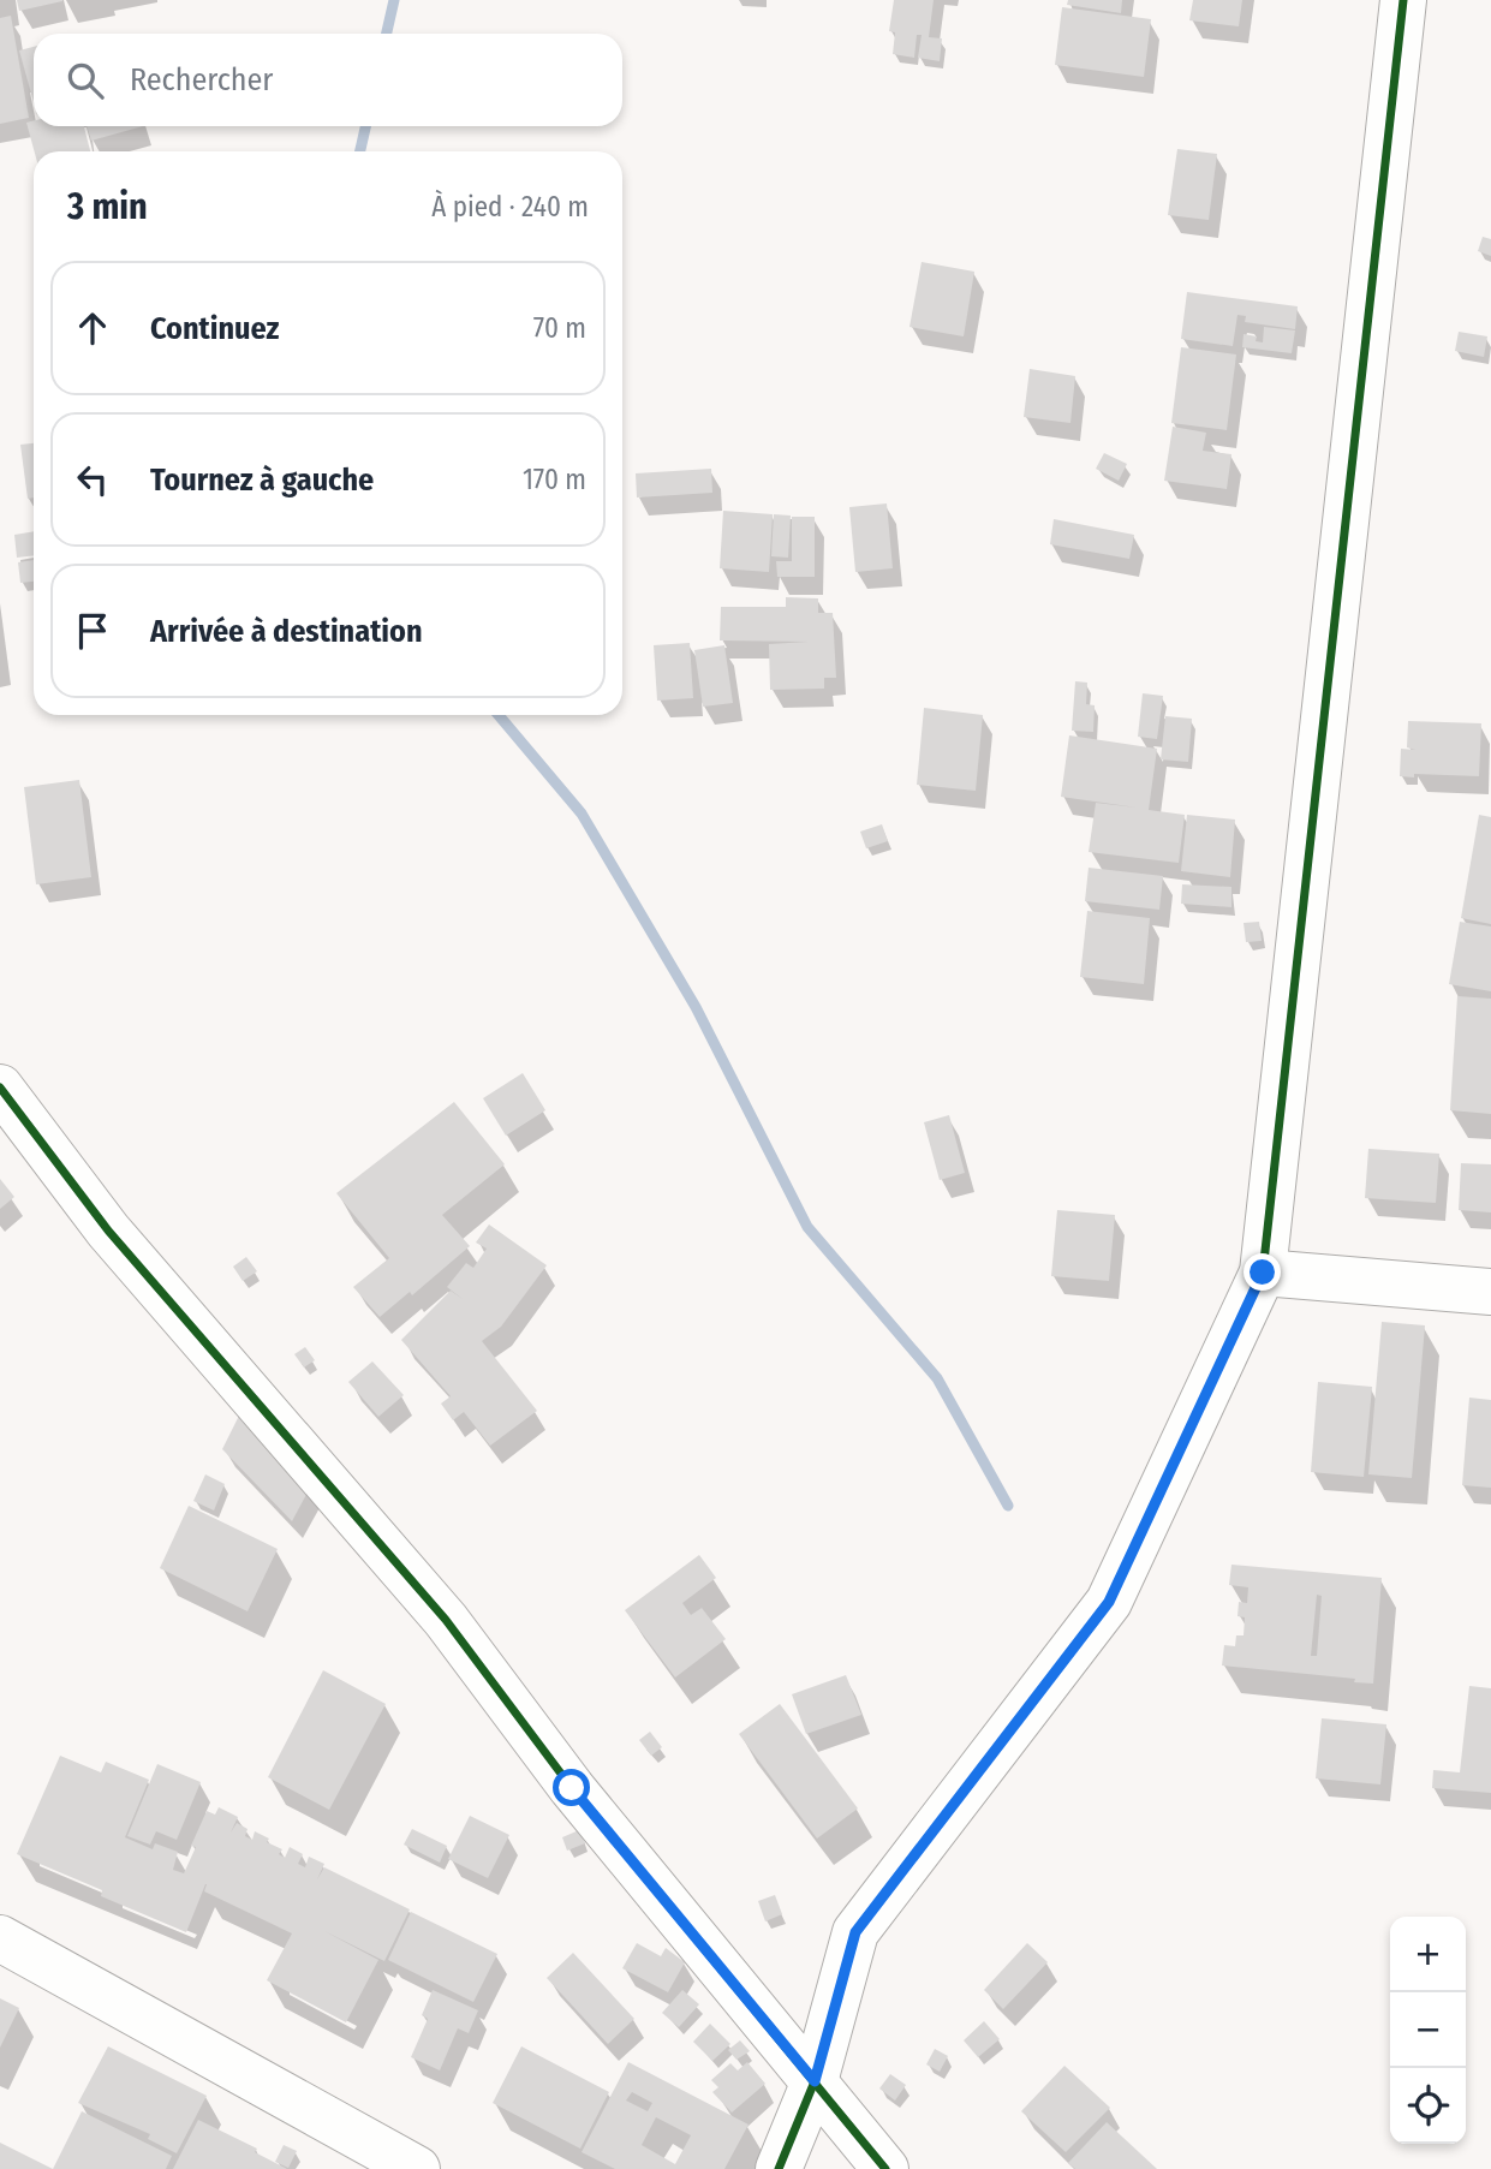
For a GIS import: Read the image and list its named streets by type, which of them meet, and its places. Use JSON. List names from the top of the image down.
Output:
{
  "page": {
    "search": "Rechercher",
    "heading": ["3 min", "À pied · 240 m"],
    "list": [
      ["Continuez", "70 m"],
      ["Tournez à gauche", "170 m"],
      "Arrivée à destination"
    ],
    "map_buttons": ["+", "−"]
  }
}
